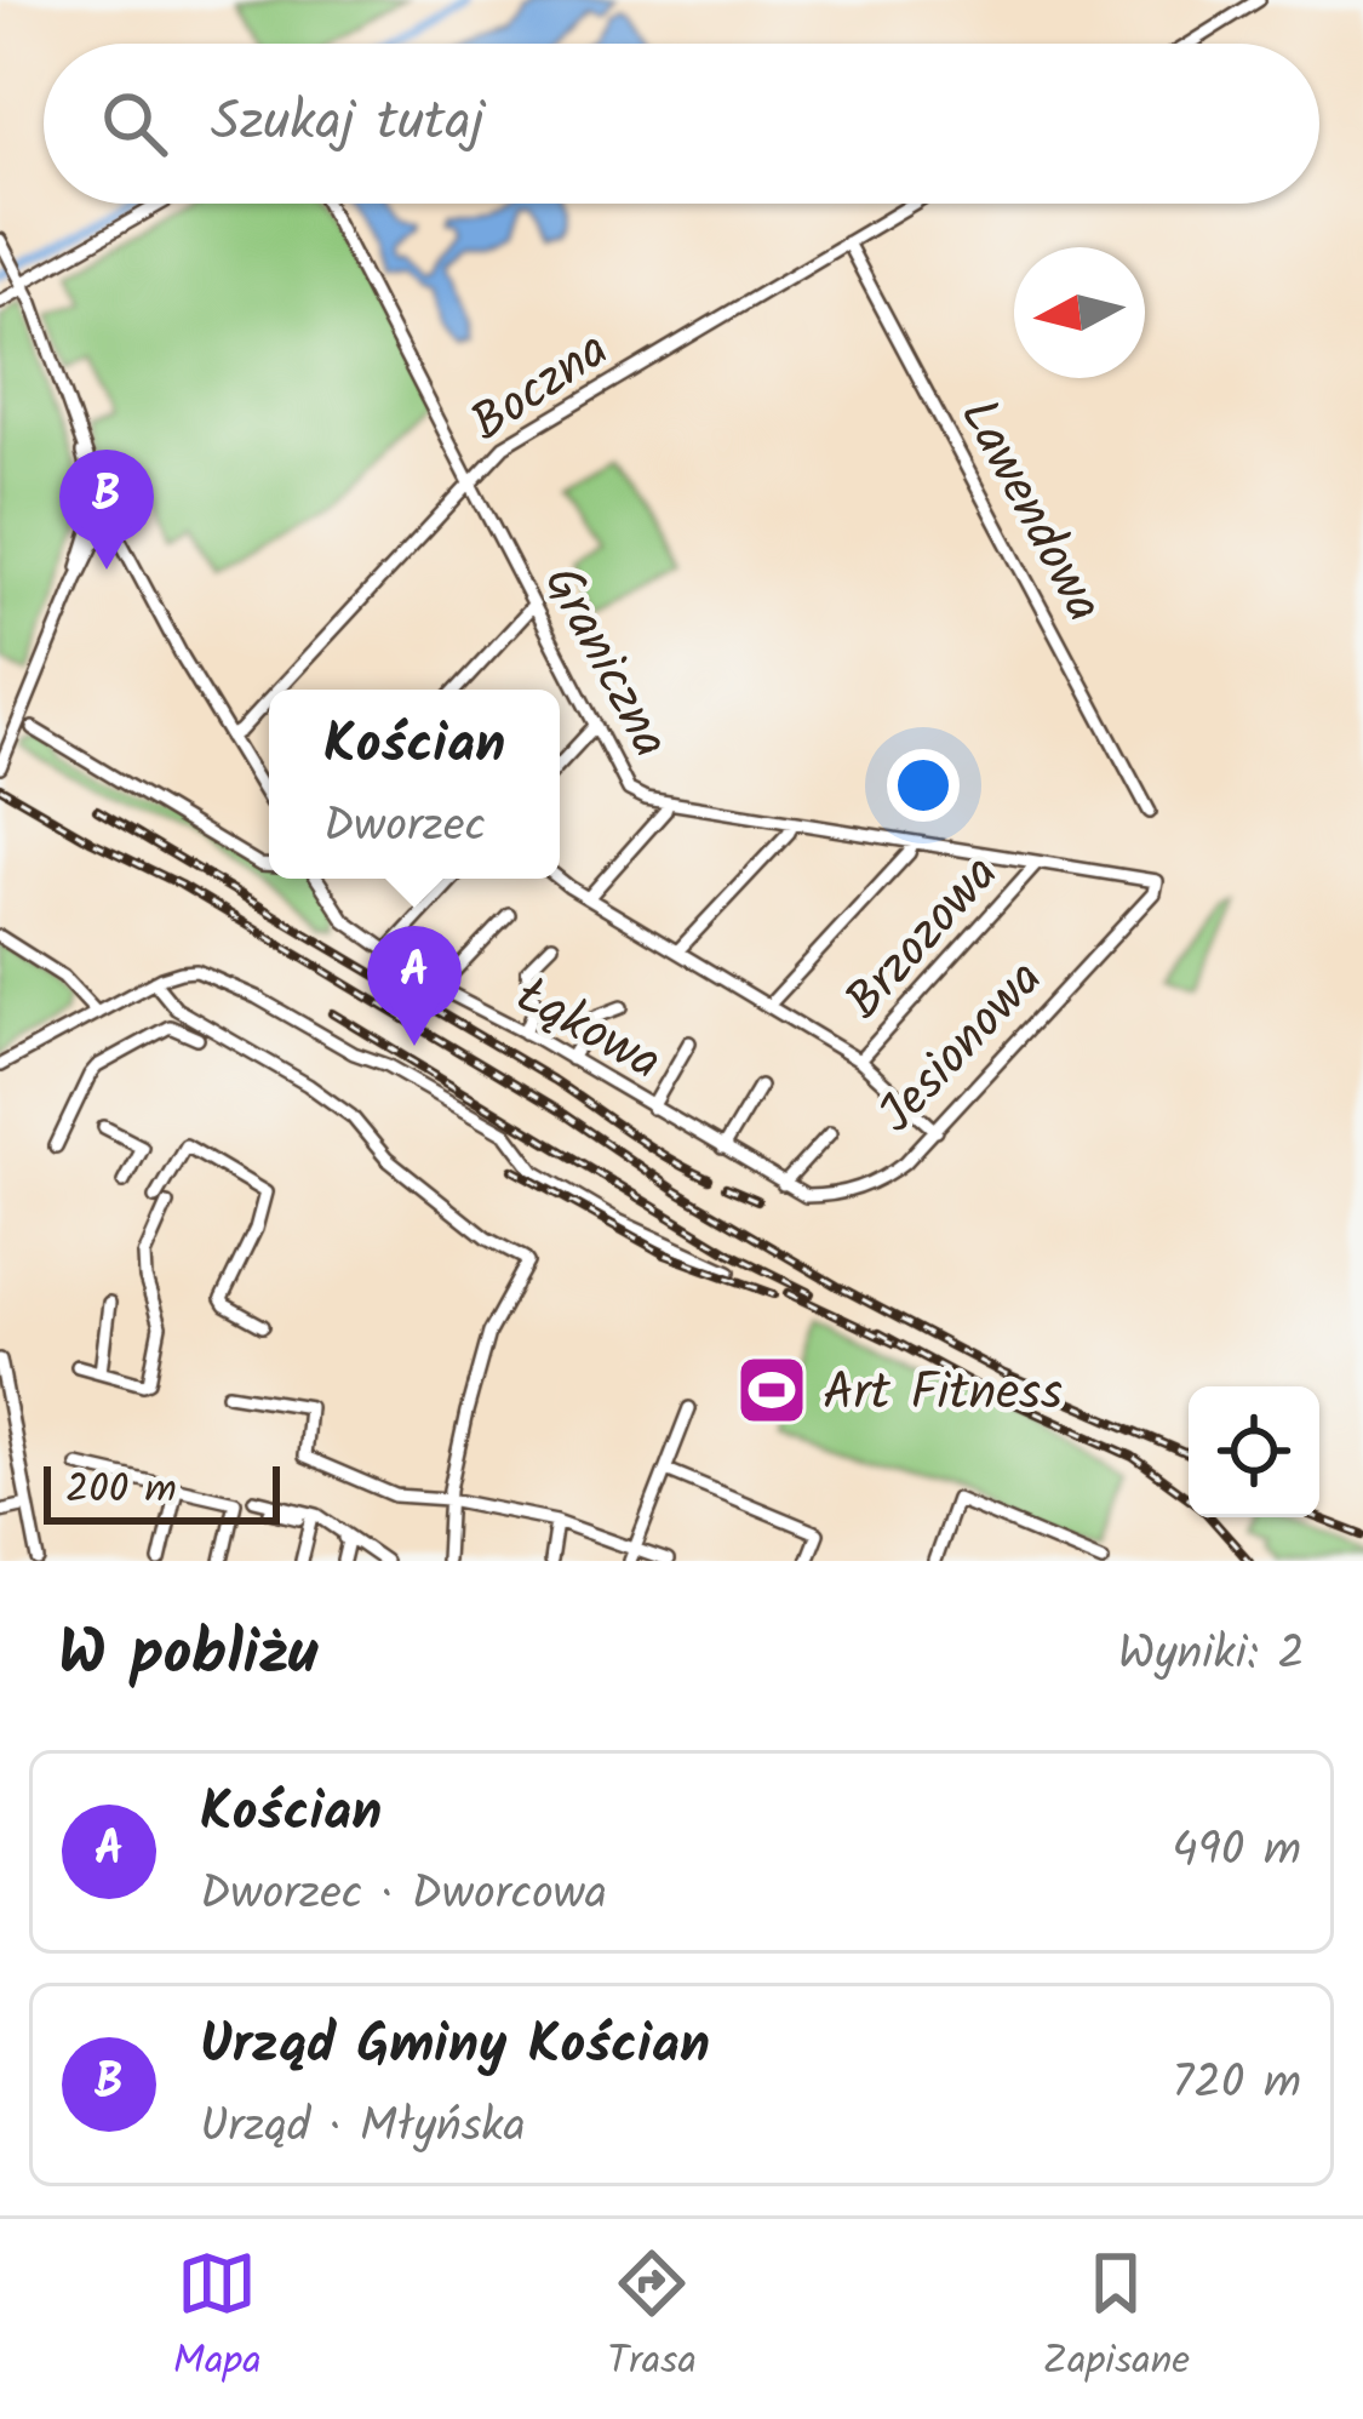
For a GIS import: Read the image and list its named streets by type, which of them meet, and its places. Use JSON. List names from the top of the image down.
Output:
{
  "streets": {
    "street": [
      "Boczna",
      "Lawendowa",
      "Graniczna",
      "Brzozowa",
      "Łąkowa",
      "Jesionowa"
    ]
  },
  "crossings": [
    ["Boczna", "Lawendowa"],
    ["Boczna", "Graniczna"],
    ["Graniczna", "Brzozowa"],
    ["Graniczna", "Jesionowa"],
    ["Łąkowa", "Jesionowa"]
  ],
  "places": {
    "sports": ["Art Fitness"]
  },
  "scale_bar": "200 m",
  "north": "left",
  "page": {
    "search": "Szukaj tutaj",
    "pins": ["B", "A"],
    "popup": ["Kościan", "Dworzec"],
    "scale": "200 m",
    "heading": ["W pobliżu", "Wyniki: 2"],
    "list": [
      {
        "mark": "A",
        "name": "Kościan",
        "note": "Dworzec · Dworcowa",
        "value": "490 m"
      },
      {
        "mark": "B",
        "name": "Urząd Gminy Kościan",
        "note": "Urząd · Młyńska",
        "value": "720 m"
      }
    ],
    "nav": ["Mapa", "Trasa", "Zapisane"]
  }
}
